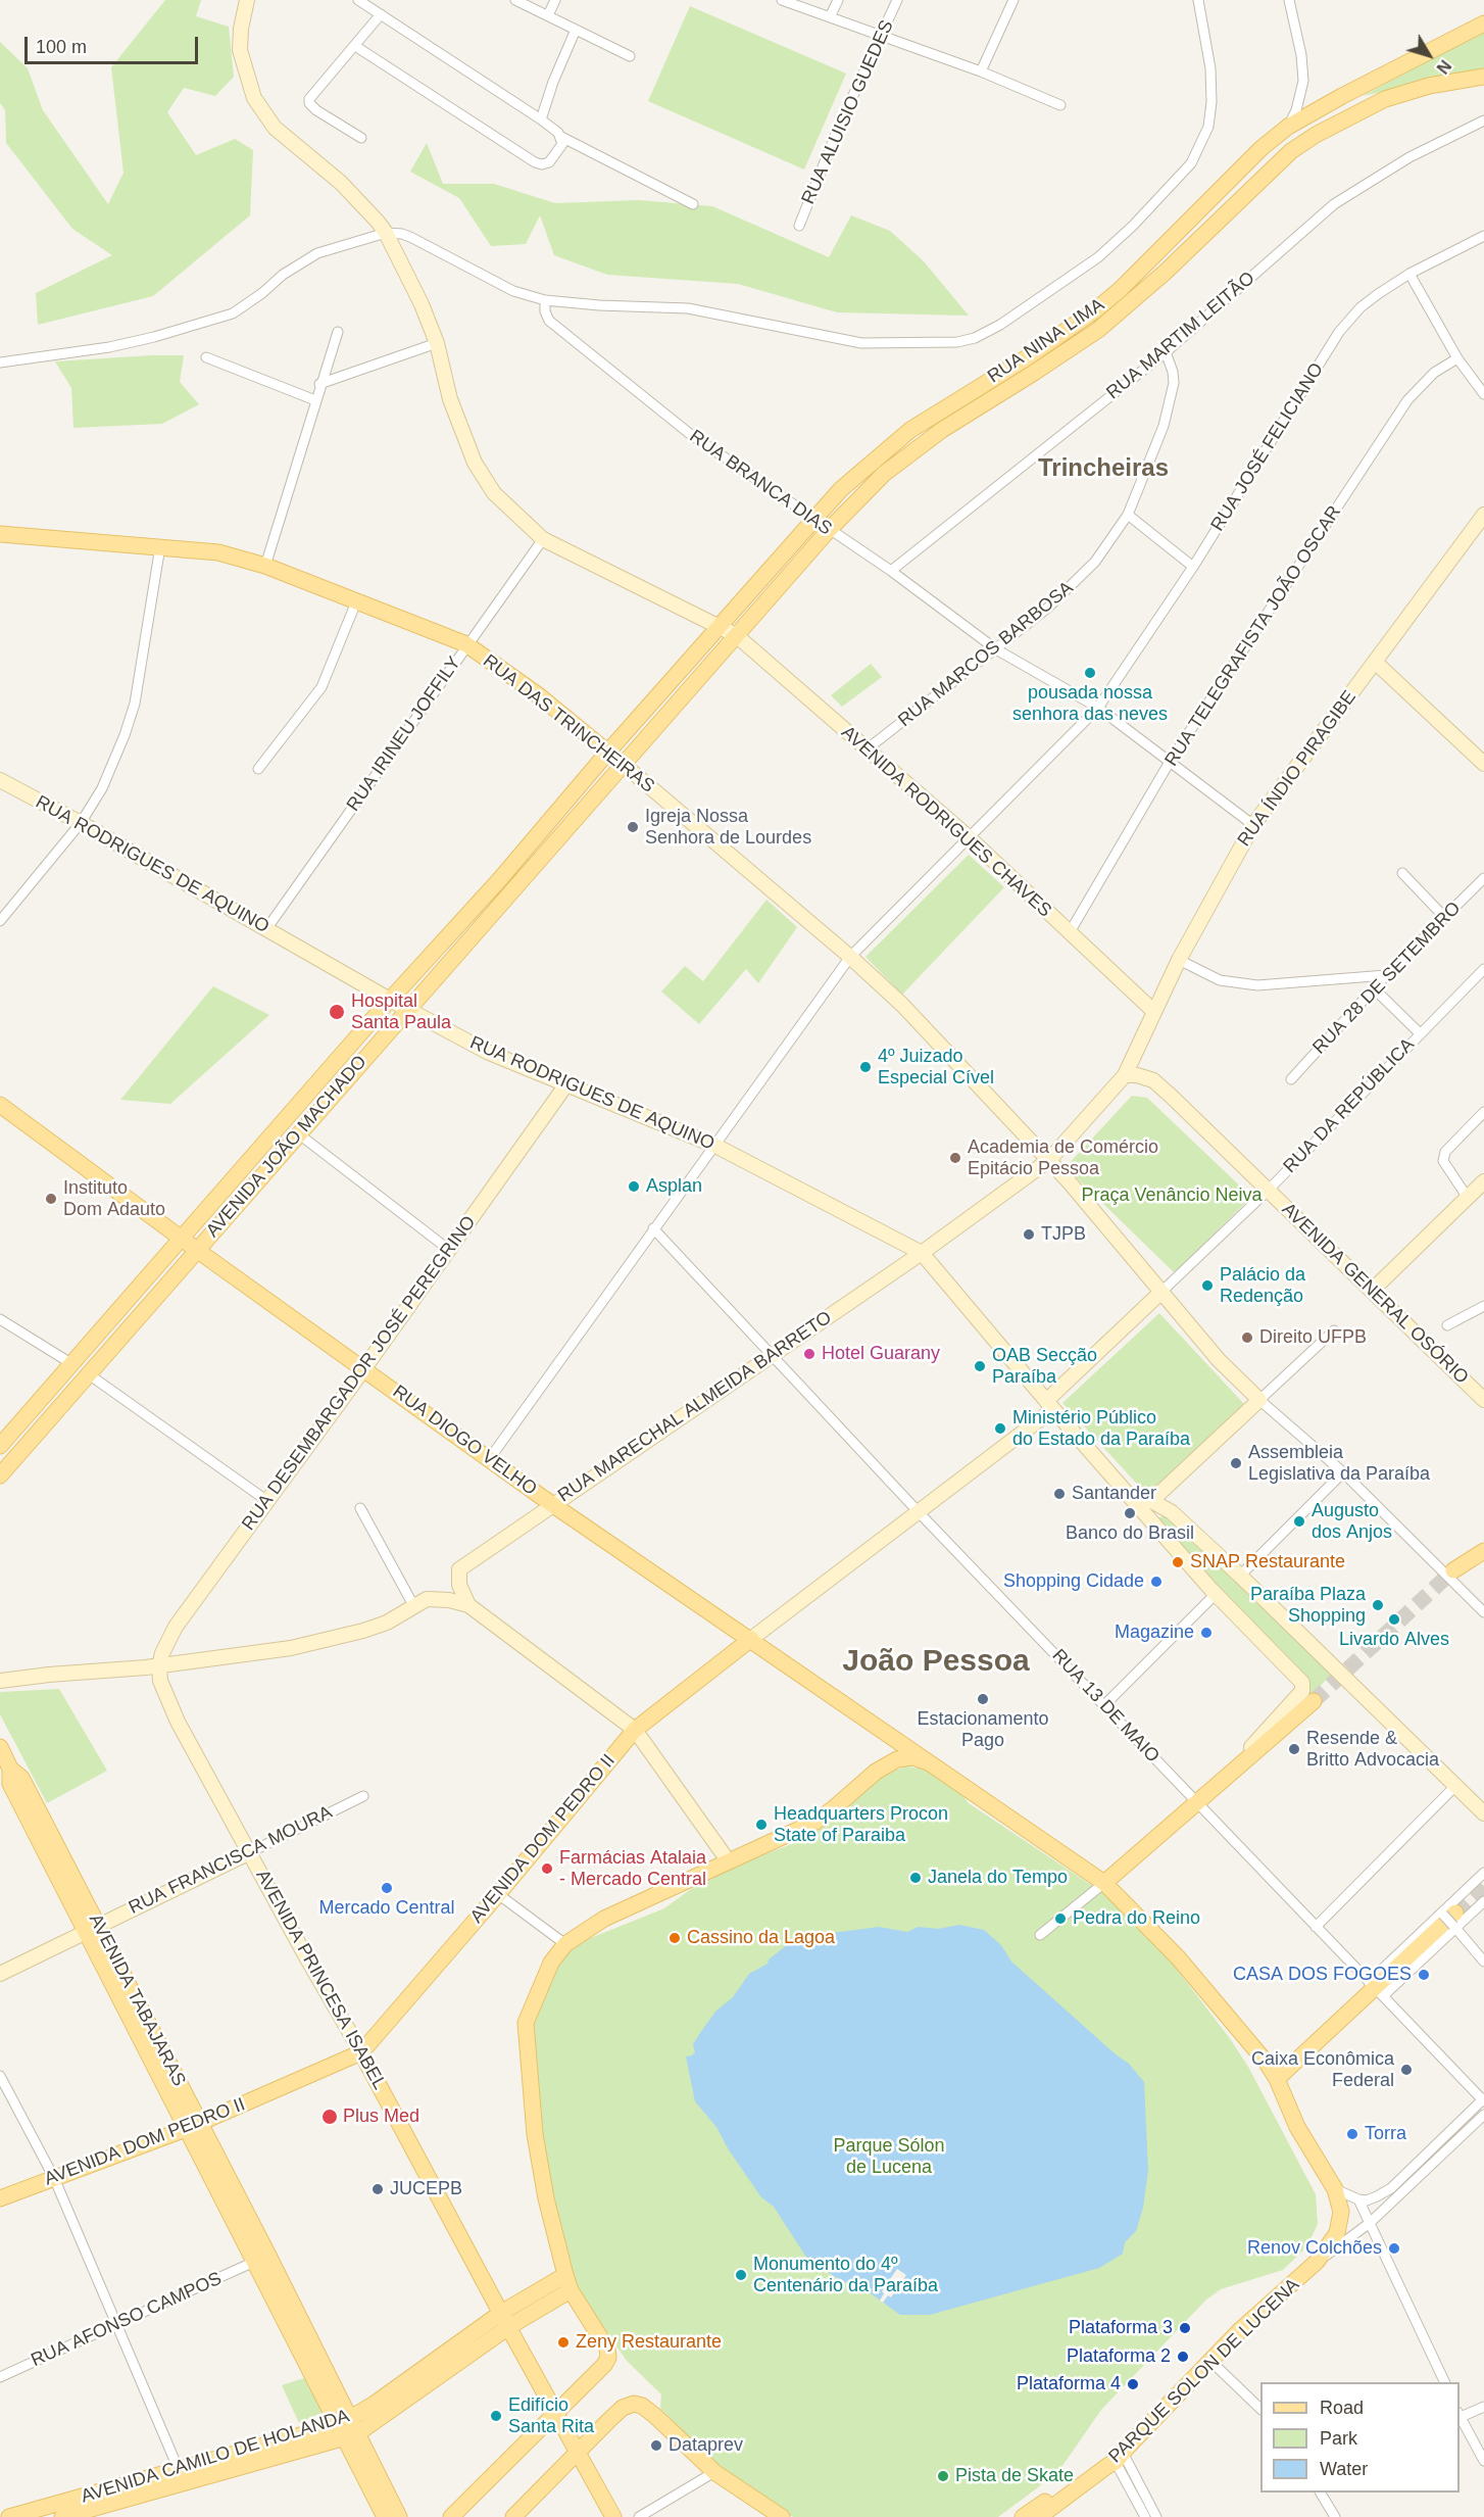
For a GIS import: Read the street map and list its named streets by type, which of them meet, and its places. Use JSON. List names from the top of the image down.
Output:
{
  "streets": {
    "main road": [
      "RUA NINA LIMA",
      "RUA DAS TRINCHEIRAS",
      "AVENIDA JOÃO MACHADO",
      "RUA DIOGO VELHO",
      "AVENIDA DOM PEDRO II",
      "AVENIDA PRINCESA ISABEL",
      "AVENIDA TABAJARAS",
      "PARQUE SOLON DE LUCENA",
      "AVENIDA CAMILO DE HOLANDA"
    ],
    "street": [
      "RUA ALUISIO GUEDES",
      "RUA MARTIM LEITÃO",
      "RUA JOSÉ FELICIANO",
      "RUA BRANCA DIAS",
      "RUA TELEGRAFISTA JOÃO OSCAR",
      "RUA MARCOS BARBOSA",
      "RUA IRINEU JOFFILY",
      "RUA ÍNDIO PIRAGIBE",
      "AVENIDA RODRIGUES CHAVES",
      "RUA RODRIGUES DE AQUINO",
      "RUA 28 DE SETEMBRO",
      "RUA DA REPÚBLICA",
      "AVENIDA GENERAL OSÓRIO",
      "RUA DESEMBARGADOR JOSÉ PEREGRINO",
      "RUA MARECHAL ALMEIDA BARRETO",
      "RUA 13 DE MAIO",
      "RUA FRANCISCA MOURA",
      "RUA AFONSO CAMPOS"
    ]
  },
  "crossings": [
    ["RUA MARTIM LEITÃO", "RUA BRANCA DIAS"],
    ["RUA MARTIM LEITÃO", "RUA MARCOS BARBOSA"],
    ["RUA NINA LIMA", "RUA BRANCA DIAS"],
    ["RUA NINA LIMA", "RUA DAS TRINCHEIRAS"],
    ["RUA NINA LIMA", "AVENIDA RODRIGUES CHAVES"],
    ["RUA NINA LIMA", "AVENIDA JOÃO MACHADO"],
    ["RUA JOSÉ FELICIANO", "RUA BRANCA DIAS"],
    ["RUA JOSÉ FELICIANO", "RUA DAS TRINCHEIRAS"],
    ["RUA JOSÉ FELICIANO", "AVENIDA RODRIGUES CHAVES"],
    ["RUA JOSÉ FELICIANO", "RUA RODRIGUES DE AQUINO"],
    ["RUA JOSÉ FELICIANO", "RUA DIOGO VELHO"],
    ["RUA JOSÉ FELICIANO", "RUA 13 DE MAIO"],
    ["RUA BRANCA DIAS", "RUA TELEGRAFISTA JOÃO OSCAR"],
    ["RUA BRANCA DIAS", "RUA MARCOS BARBOSA"],
    ["RUA BRANCA DIAS", "RUA ÍNDIO PIRAGIBE"],
    ["RUA TELEGRAFISTA JOÃO OSCAR", "AVENIDA RODRIGUES CHAVES"],
    ["RUA MARCOS BARBOSA", "AVENIDA RODRIGUES CHAVES"],
    ["RUA DAS TRINCHEIRAS", "RUA IRINEU JOFFILY"],
    ["RUA DAS TRINCHEIRAS", "AVENIDA JOÃO MACHADO"],
    ["RUA DAS TRINCHEIRAS", "RUA MARECHAL ALMEIDA BARRETO"],
    ["RUA IRINEU JOFFILY", "RUA RODRIGUES DE AQUINO"],
    ["RUA ÍNDIO PIRAGIBE", "AVENIDA RODRIGUES CHAVES"],
    ["RUA ÍNDIO PIRAGIBE", "AVENIDA GENERAL OSÓRIO"],
    ["RUA ÍNDIO PIRAGIBE", "RUA MARECHAL ALMEIDA BARRETO"],
    ["RUA RODRIGUES DE AQUINO", "AVENIDA JOÃO MACHADO"],
    ["RUA RODRIGUES DE AQUINO", "RUA DESEMBARGADOR JOSÉ PEREGRINO"],
    ["RUA RODRIGUES DE AQUINO", "RUA MARECHAL ALMEIDA BARRETO"],
    ["RUA RODRIGUES DE AQUINO", "AVENIDA DOM PEDRO II"],
    ["RUA DA REPÚBLICA", "AVENIDA GENERAL OSÓRIO"],
    ["RUA DA REPÚBLICA", "AVENIDA DOM PEDRO II"],
    ["AVENIDA JOÃO MACHADO", "RUA DIOGO VELHO"],
    ["AVENIDA GENERAL OSÓRIO", "RUA MARECHAL ALMEIDA BARRETO"],
    ["RUA DESEMBARGADOR JOSÉ PEREGRINO", "RUA DIOGO VELHO"],
    ["RUA DESEMBARGADOR JOSÉ PEREGRINO", "AVENIDA PRINCESA ISABEL"],
    ["RUA MARECHAL ALMEIDA BARRETO", "RUA DIOGO VELHO"],
    ["RUA MARECHAL ALMEIDA BARRETO", "RUA 13 DE MAIO"],
    ["RUA DIOGO VELHO", "AVENIDA DOM PEDRO II"],
    ["RUA 13 DE MAIO", "AVENIDA DOM PEDRO II"],
    ["AVENIDA DOM PEDRO II", "AVENIDA PRINCESA ISABEL"],
    ["AVENIDA DOM PEDRO II", "AVENIDA TABAJARAS"],
    ["RUA FRANCISCA MOURA", "AVENIDA PRINCESA ISABEL"],
    ["RUA FRANCISCA MOURA", "AVENIDA TABAJARAS"],
    ["AVENIDA PRINCESA ISABEL", "AVENIDA CAMILO DE HOLANDA"],
    ["AVENIDA TABAJARAS", "RUA AFONSO CAMPOS"],
    ["AVENIDA TABAJARAS", "AVENIDA CAMILO DE HOLANDA"]
  ],
  "districts": ["Trincheiras", "João Pessoa"],
  "parks": ["Praça Venâncio Neiva", "Parque Sólon de Lucena"],
  "places": [
    "pousada nossa senhora das neves",
    "Igreja Nossa Senhora de Lourdes",
    "Hospital Santa Paula",
    "4º Juizado Especial Cível",
    "Academia de Comércio Epitácio Pessoa",
    "Asplan",
    "Instituto Dom Adauto",
    "TJPB",
    "Palácio da Redenção",
    "Direito UFPB",
    "Hotel Guarany",
    "OAB Secção Paraíba",
    "Ministério Público do Estado da Paraíba",
    "Assembleia Legislativa da Paraíba",
    "Santander",
    "Banco do Brasil",
    "Augusto dos Anjos",
    "SNAP Restaurante",
    "Shopping Cidade",
    "Paraíba Plaza Shopping",
    "Livardo Alves",
    "Magazine",
    "Estacionamento Pago",
    "Resende & Britto Advocacia",
    "Headquarters Procon State of Paraiba",
    "Farmácias Atalaia - Mercado Central",
    "Janela do Tempo",
    "Mercado Central",
    "Pedra do Reino",
    "Cassino da Lagoa",
    "CASA DOS FOGOES",
    "Caixa Econômica Federal",
    "Plus Med",
    "Torra",
    "JUCEPB",
    "Renov Colchões",
    "Monumento do 4º Centenário da Paraíba",
    "Plataforma 3",
    "Zeny Restaurante",
    "Plataforma 2",
    "Plataforma 4",
    "Edifício Santa Rita",
    "Dataprev",
    "Pista de Skate"
  ],
  "legend": ["Road", "Park", "Water"],
  "scale_bar": "100 m",
  "north": "bottom right"
}
